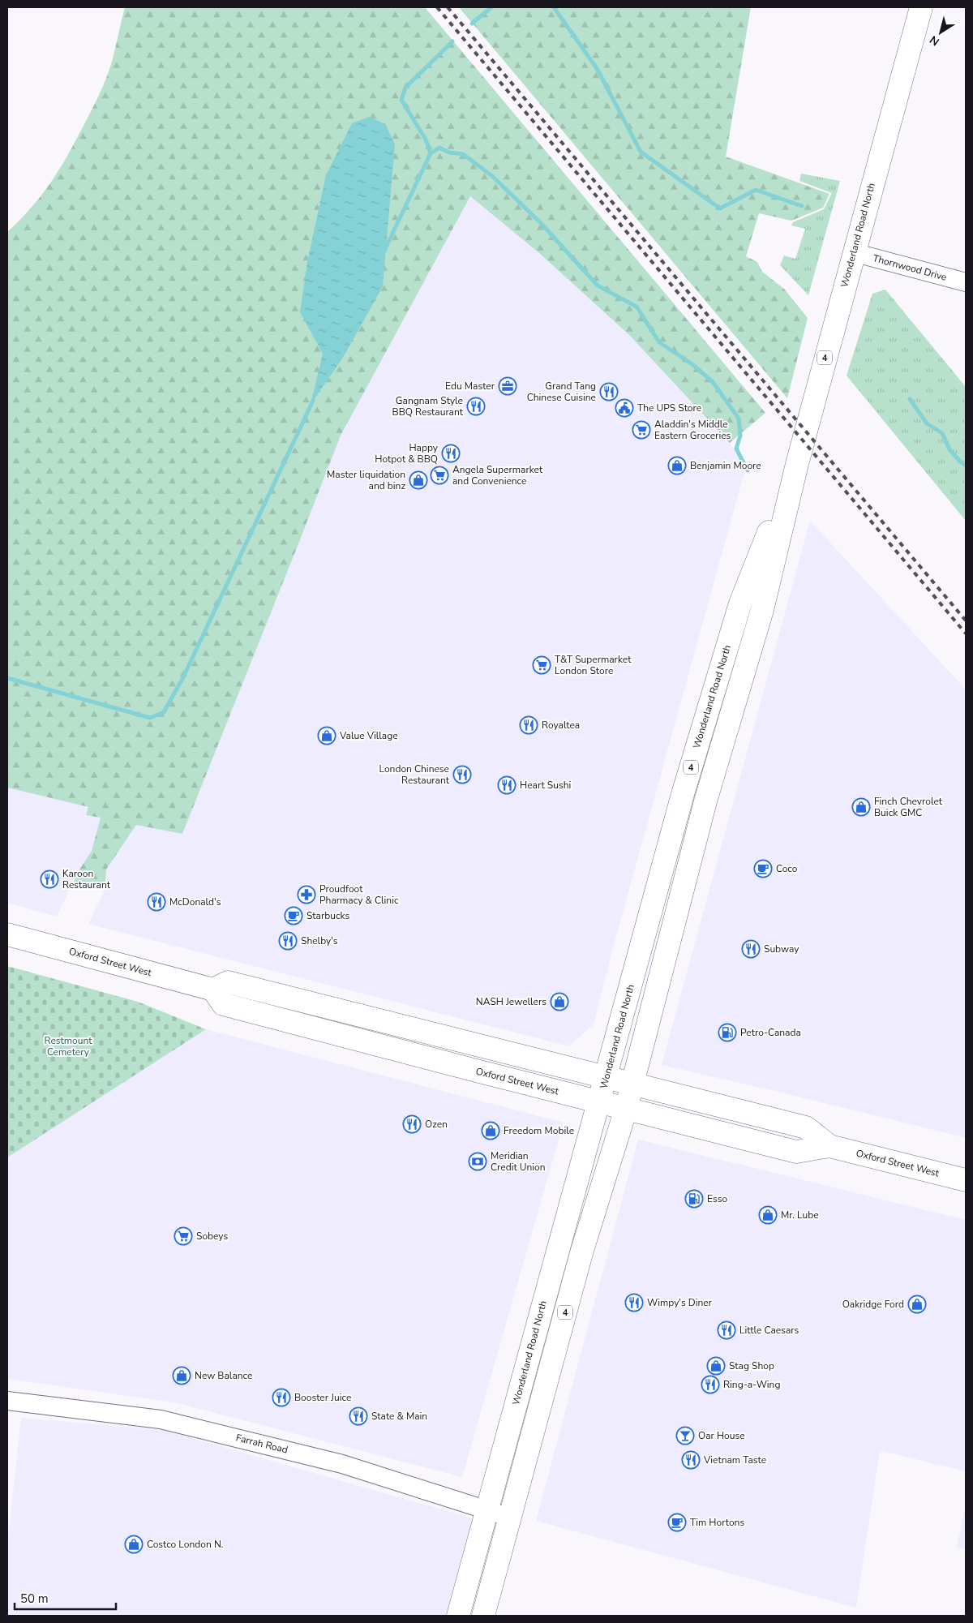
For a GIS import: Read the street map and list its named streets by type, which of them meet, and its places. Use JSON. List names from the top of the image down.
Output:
{
  "streets": {
    "main road": ["Wonderland Road North", "4", "Oxford Street West"],
    "street": ["Thornwood Drive", "Farrah Road"]
  },
  "crossings": [
    ["Wonderland Road North", "Thornwood Drive"],
    ["Wonderland Road North", "Oxford Street West"],
    ["Wonderland Road North", "Farrah Road"]
  ],
  "parks": ["Restmount Cemetery"],
  "places": {
    "office": ["Edu Master"],
    "restaurant": [
      "Grand Tang Chinese Cuisine",
      "Gangnam Style BBQ Restaurant",
      "Happy Hotpot & BBQ",
      "Royaltea",
      "London Chinese Restaurant",
      "Heart Sushi",
      "Karoon Restaurant",
      "McDonald's",
      "Shelby's",
      "Subway",
      "Ozen",
      "Wimpy's Diner",
      "Little Caesars",
      "Ring-a-Wing",
      "Booster Juice",
      "State & Main",
      "Vietnam Taste"
    ],
    "public building": ["The UPS Store"],
    "supermarket": [
      "Aladdin's Middle Eastern Groceries",
      "Angela Supermarket and Convenience",
      "T&T Supermarket London Store",
      "Sobeys"
    ],
    "shop": [
      "Benjamin Moore",
      "Master liquidation and binz",
      "Value Village",
      "Finch Chevrolet Buick GMC",
      "NASH Jewellers",
      "Freedom Mobile",
      "Mr. Lube",
      "Oakridge Ford",
      "Stag Shop",
      "New Balance",
      "Costco London N."
    ],
    "cafe": ["Coco", "Starbucks", "Tim Hortons"],
    "pharmacy": ["Proudfoot Pharmacy & Clinic"],
    "fuel station": ["Petro-Canada", "Esso"],
    "bank": ["Meridian Credit Union"],
    "bar": ["Oar House"]
  },
  "scale_bar": "50 m",
  "north": "bottom left"
}
